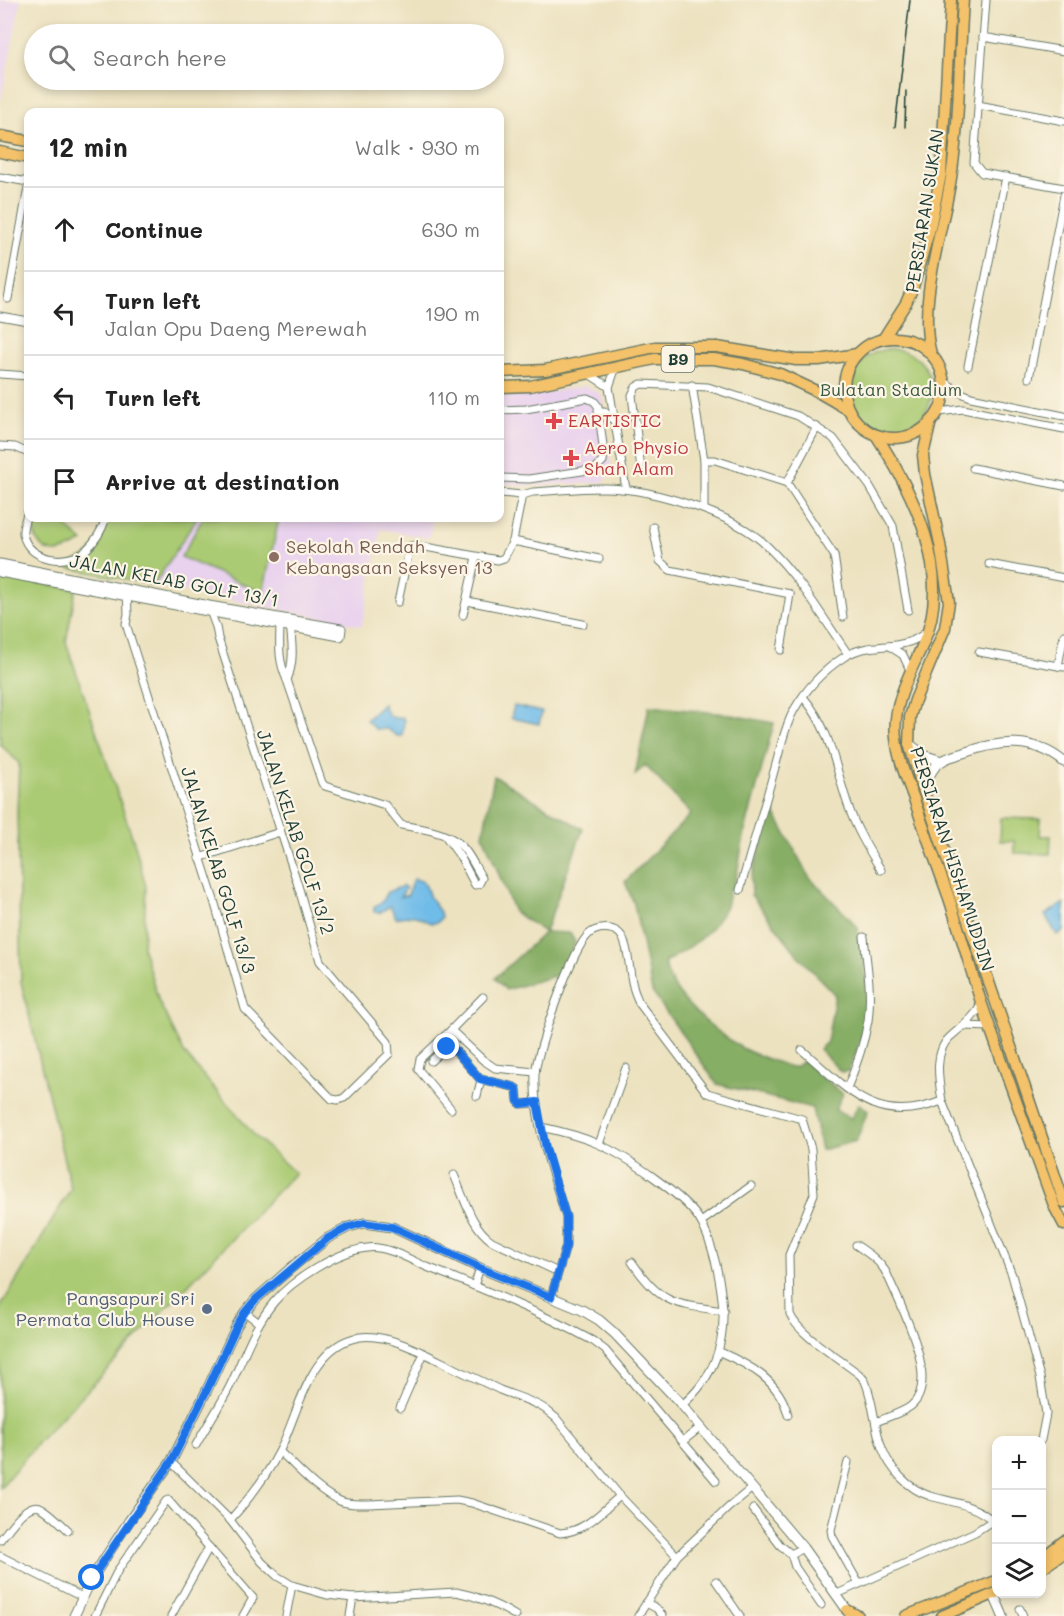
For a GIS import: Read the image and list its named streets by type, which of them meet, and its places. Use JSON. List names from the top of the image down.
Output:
{
  "streets": {
    "main road": ["PERSIARAN SUKAN", "B9", "PERSIARAN HISHAMUDDIN"],
    "street": ["JALAN KELAB GOLF 13/1", "JALAN KELAB GOLF 13/2", "JALAN KELAB GOLF 13/3"]
  },
  "crossings": [
    ["PERSIARAN SUKAN", "B9"],
    ["PERSIARAN SUKAN", "PERSIARAN HISHAMUDDIN"],
    ["B9", "PERSIARAN HISHAMUDDIN"],
    ["JALAN KELAB GOLF 13/1", "JALAN KELAB GOLF 13/2"],
    ["JALAN KELAB GOLF 13/1", "JALAN KELAB GOLF 13/3"],
    ["JALAN KELAB GOLF 13/2", "JALAN KELAB GOLF 13/3"]
  ],
  "parks": ["Bulatan Stadium"],
  "places": {
    "health": ["EARTISTIC", "Aero Physio Shah Alam"],
    "other": ["Sekolah Rendah Kebangsaan Seksyen 13", "Pangsapuri Sri Permata Club House"]
  },
  "page": {
    "search": "Search here",
    "heading": ["12 min", "Walk · 930 m"],
    "list": [
      ["Continue", "630 m"],
      ["Turn left", "Jalan Opu Daeng Merewah", "190 m"],
      ["Turn left", "110 m"],
      "Arrive at destination"
    ],
    "map_buttons": ["+", "−"]
  }
}
